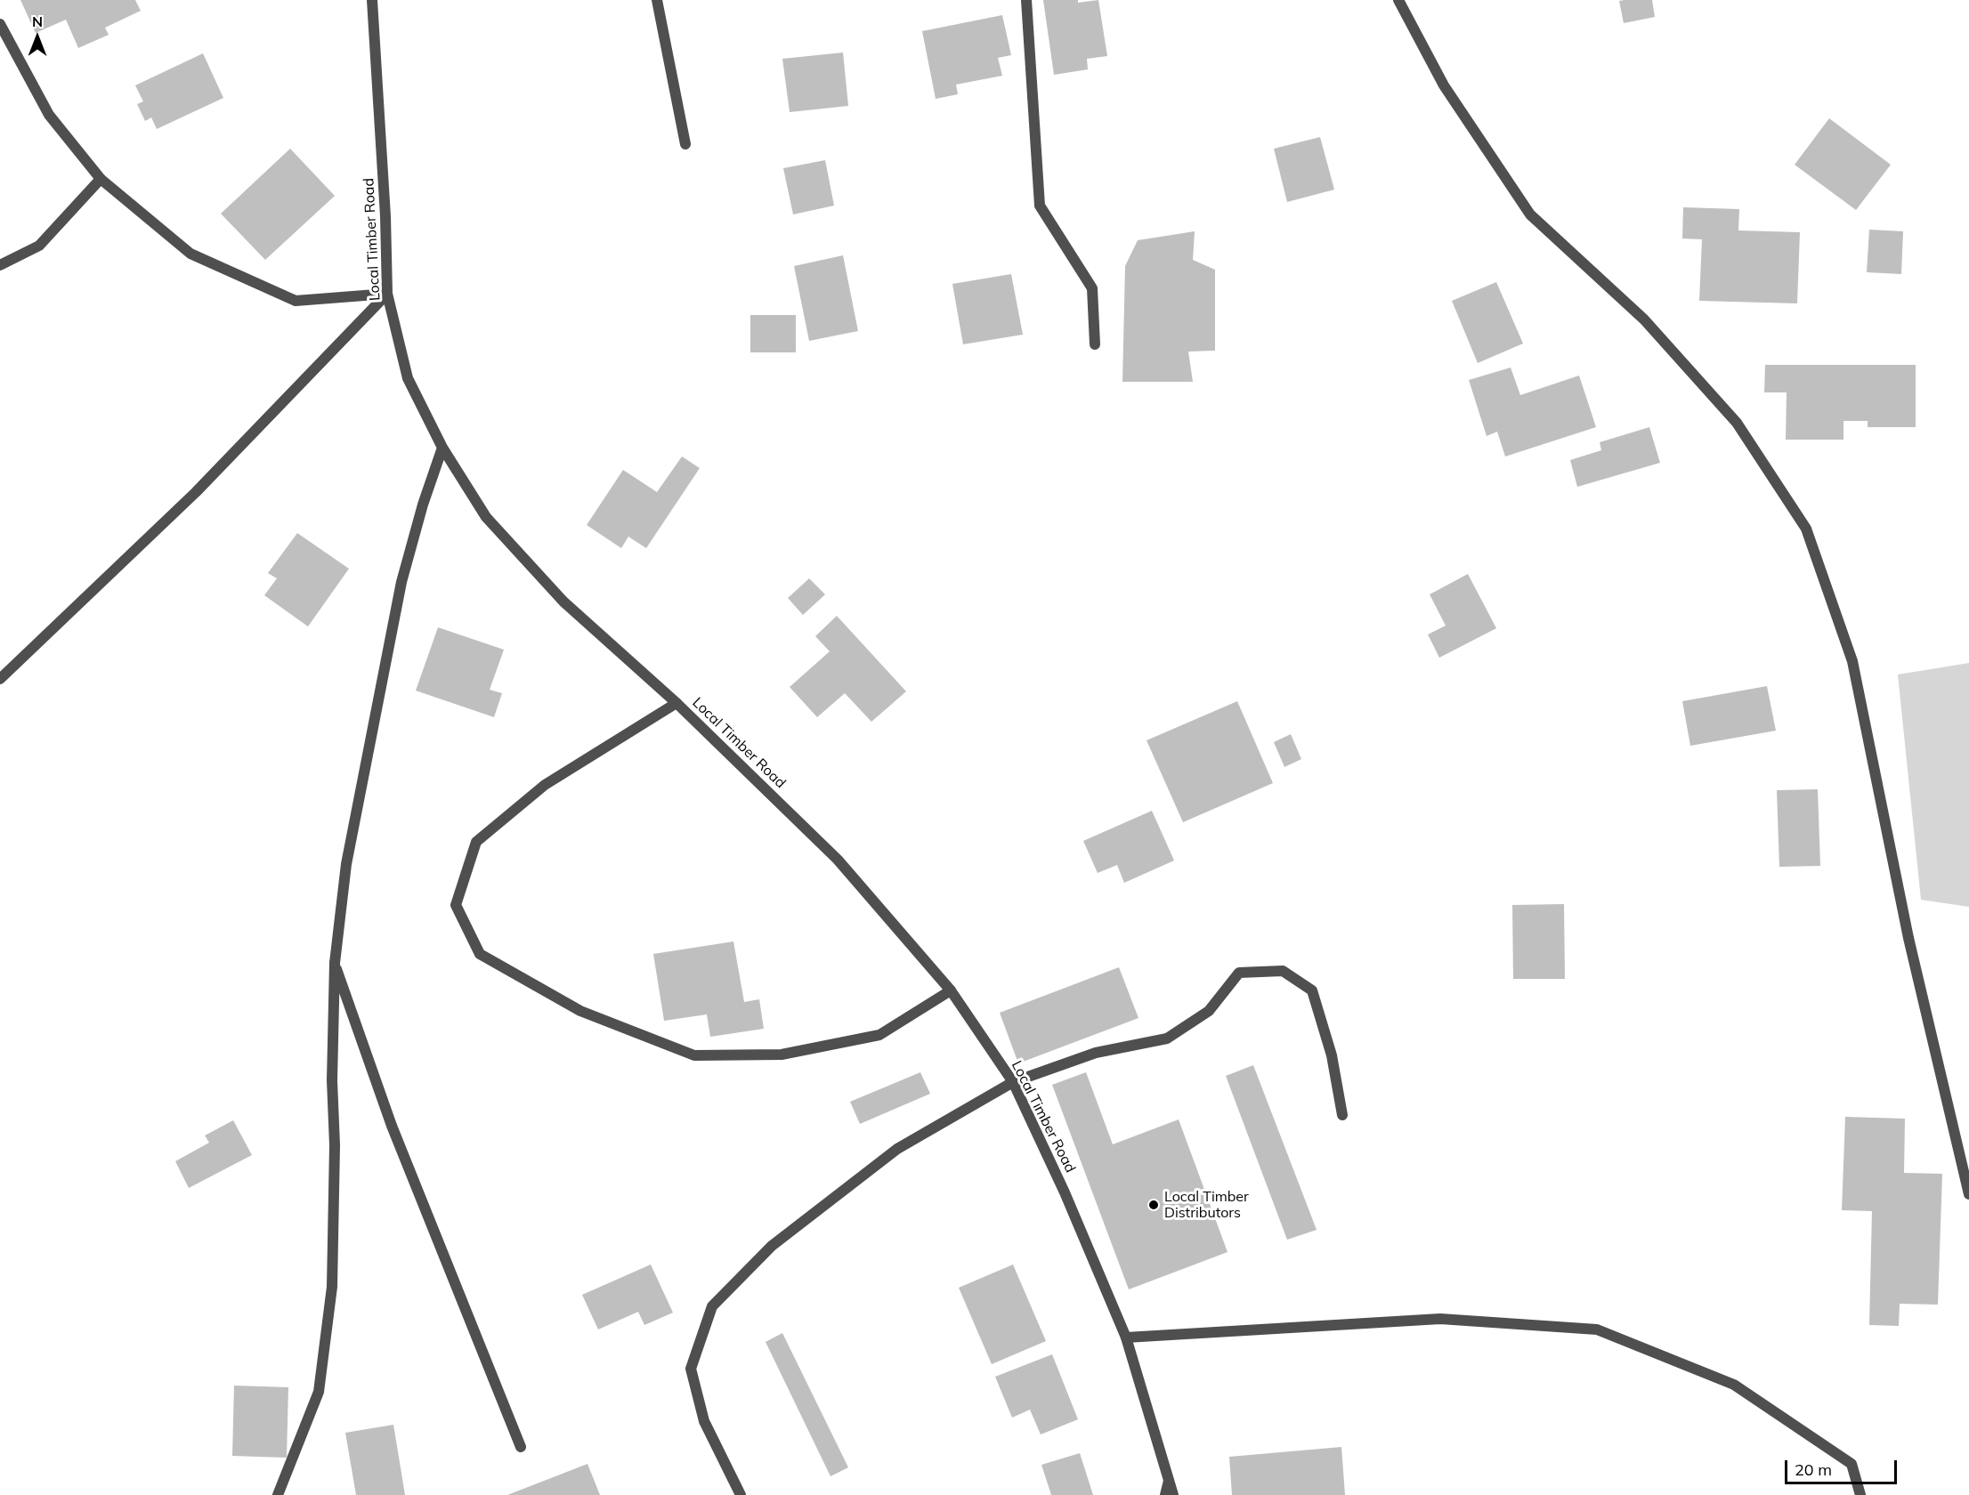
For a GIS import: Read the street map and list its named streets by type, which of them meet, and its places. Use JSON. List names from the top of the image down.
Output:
{
  "streets": {
    "street": ["Local Timber Road"]
  },
  "places": ["Local Timber Distributors"],
  "scale_bar": "20 m",
  "north": "top"
}
